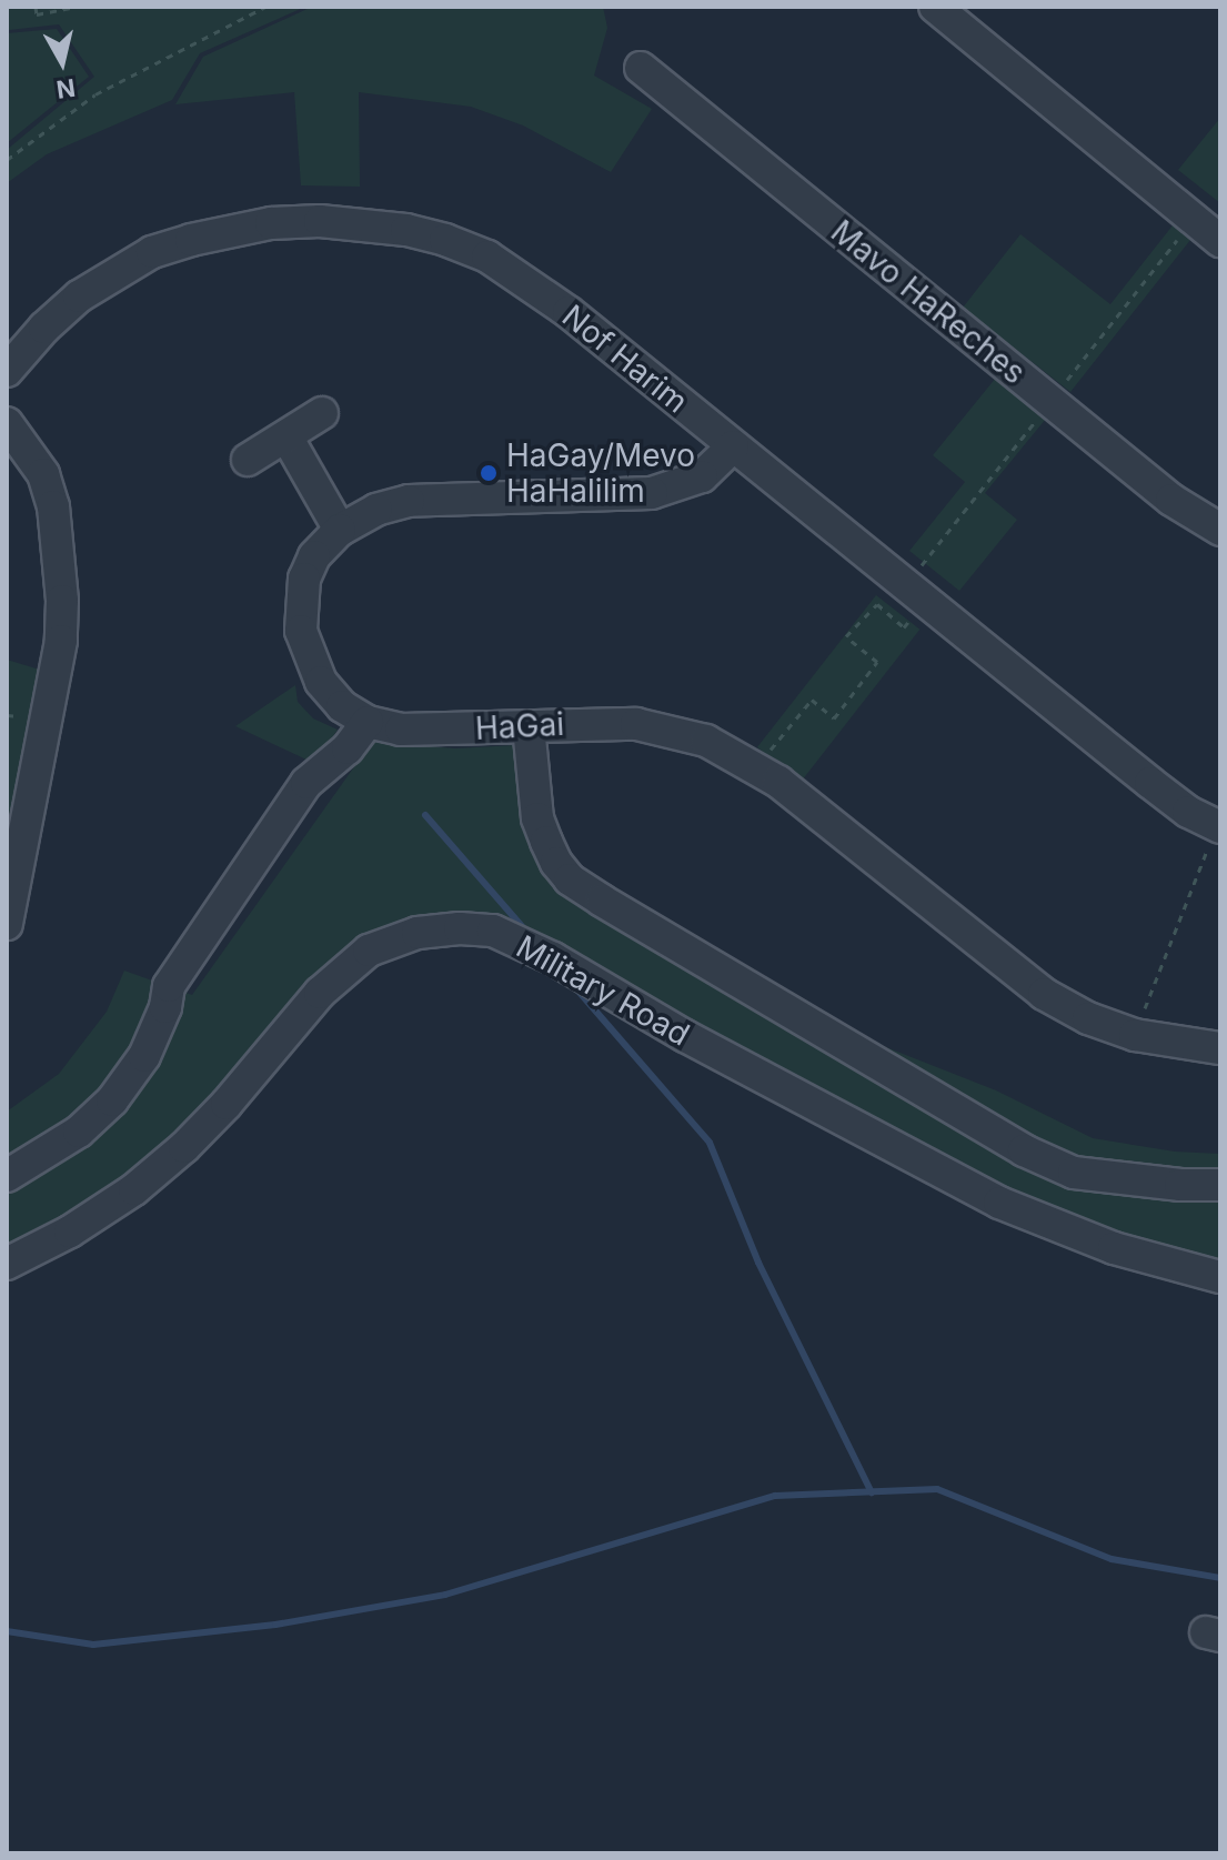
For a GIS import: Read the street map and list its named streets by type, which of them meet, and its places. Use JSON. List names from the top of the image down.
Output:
{
  "streets": {
    "street": [
      "Mavo HaReches",
      "Nof Harim",
      "HaGai",
      "Military Road"
    ]
  },
  "crossings": [
    ["Nof Harim", "HaGai"]
  ],
  "places": ["HaGay/Mevo HaHalilim"],
  "north": "bottom"
}
